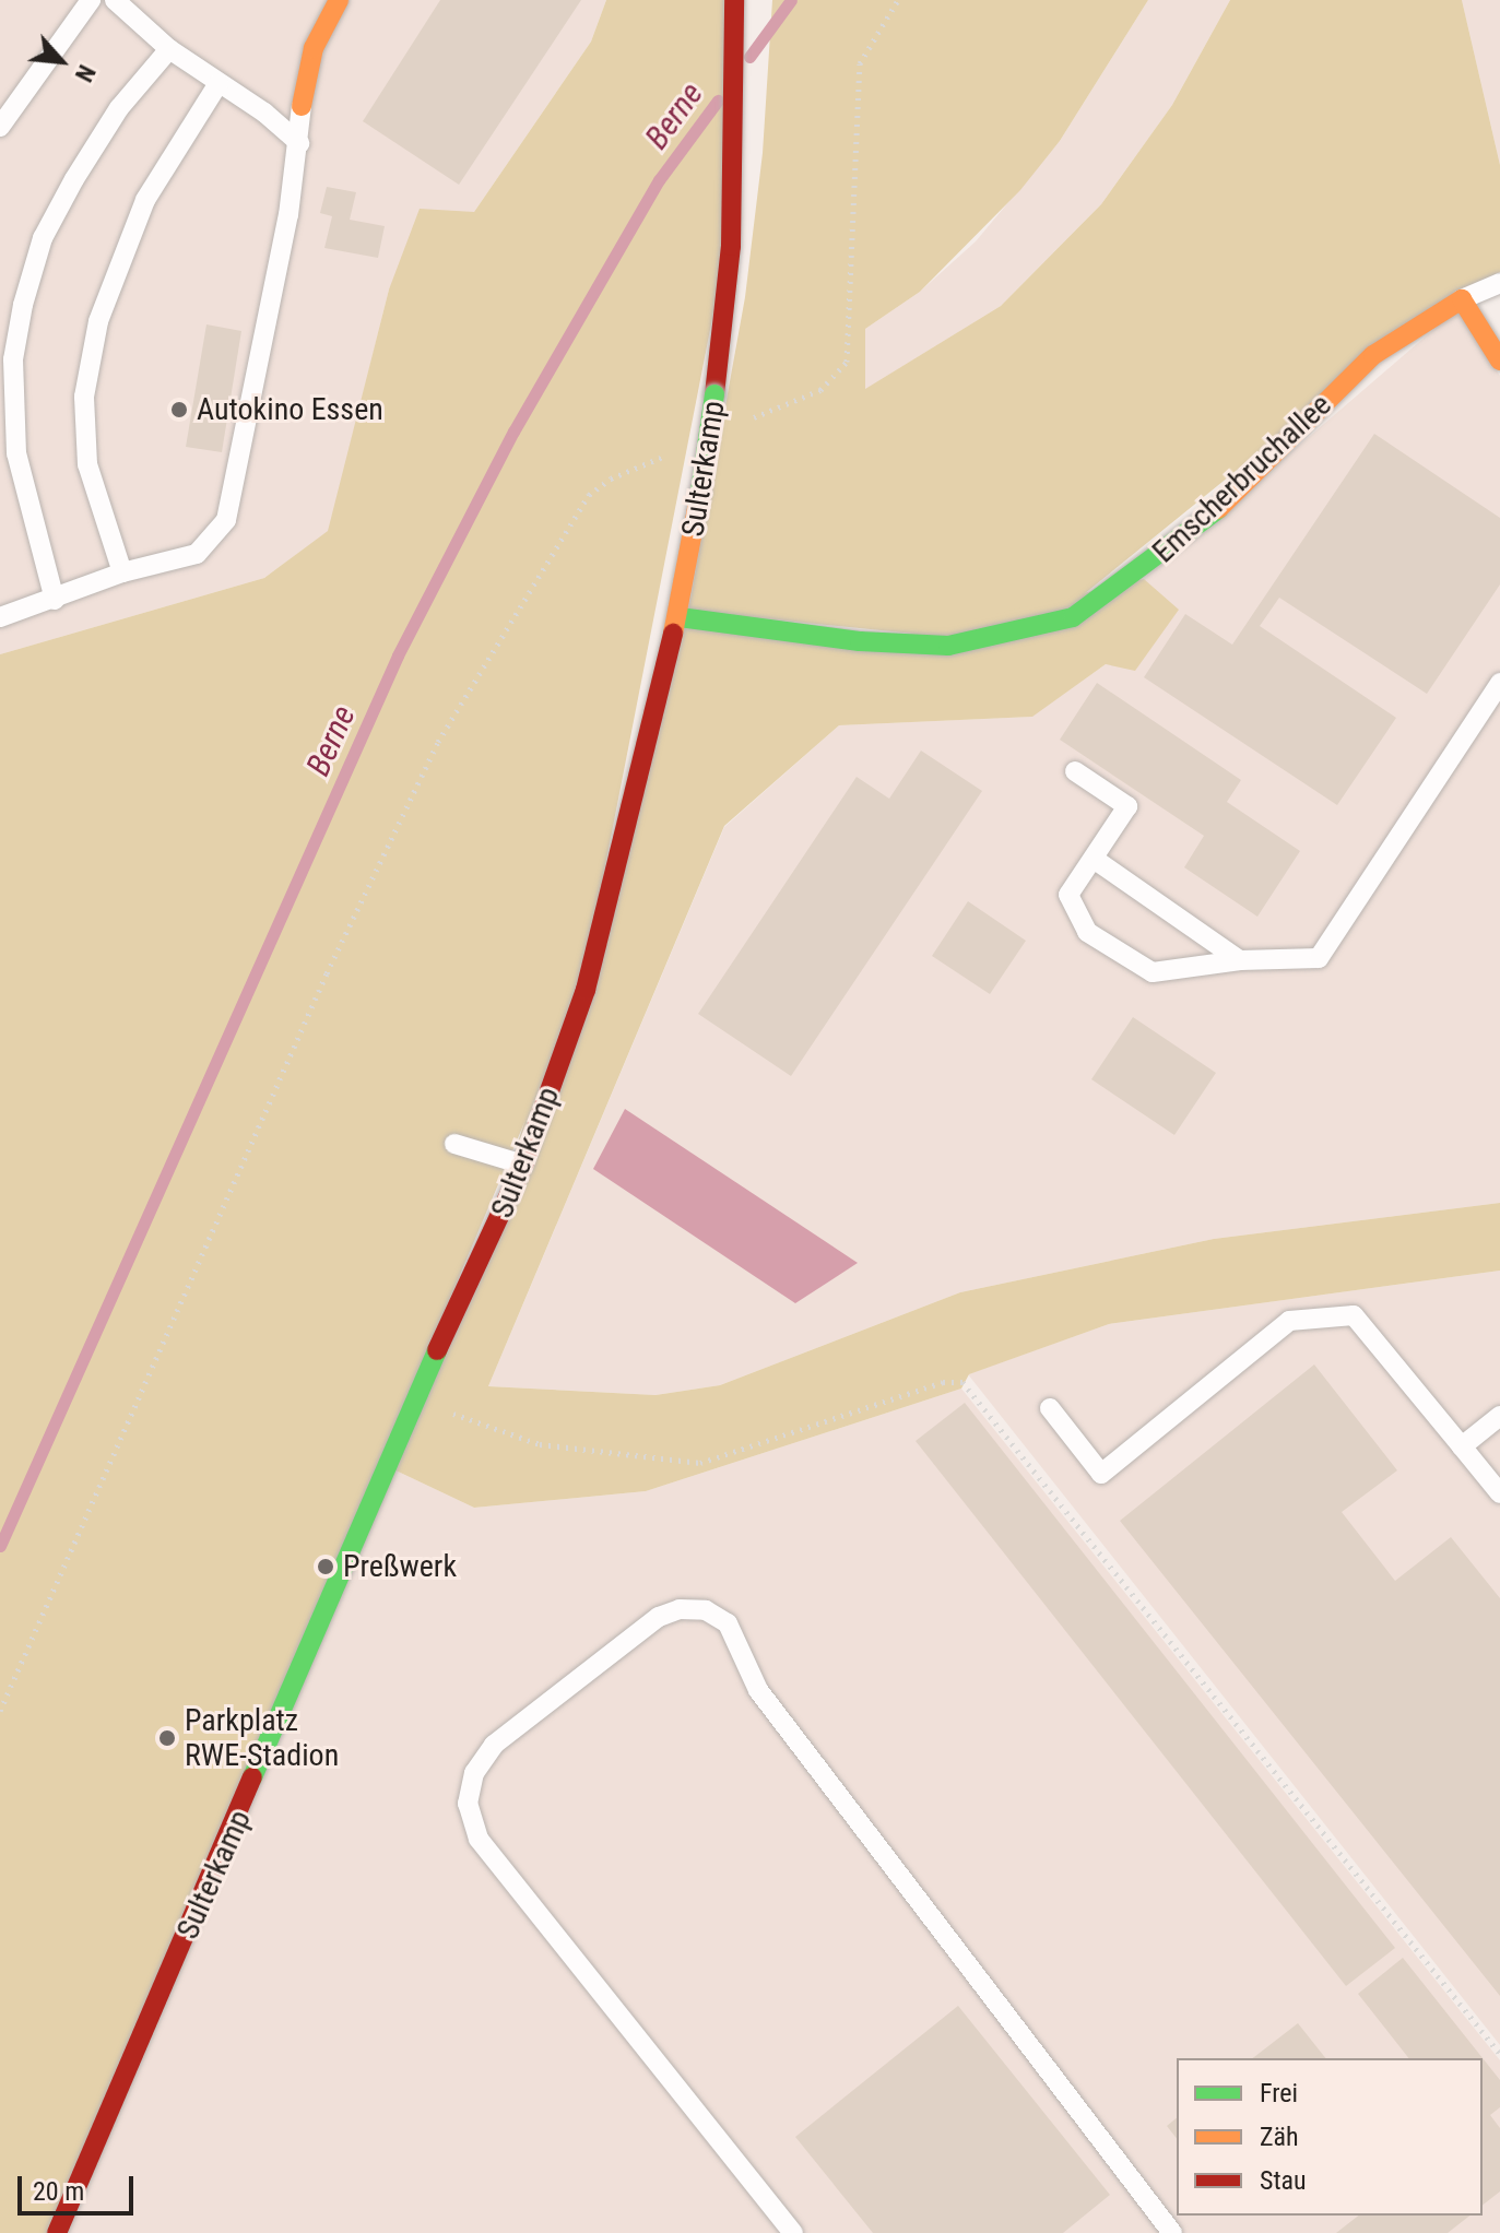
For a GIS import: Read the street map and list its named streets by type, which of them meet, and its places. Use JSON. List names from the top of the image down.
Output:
{
  "streets": {
    "street": ["Sulterkamp", "Emscherbruchallee"]
  },
  "crossings": [
    ["Sulterkamp", "Emscherbruchallee"]
  ],
  "water": ["Berne"],
  "places": ["Autokino Essen", "Preßwerk", "Parkplatz RWE-Stadion"],
  "legend": ["Frei", "Zäh", "Stau"],
  "scale_bar": "20 m",
  "north": "bottom right"
}
